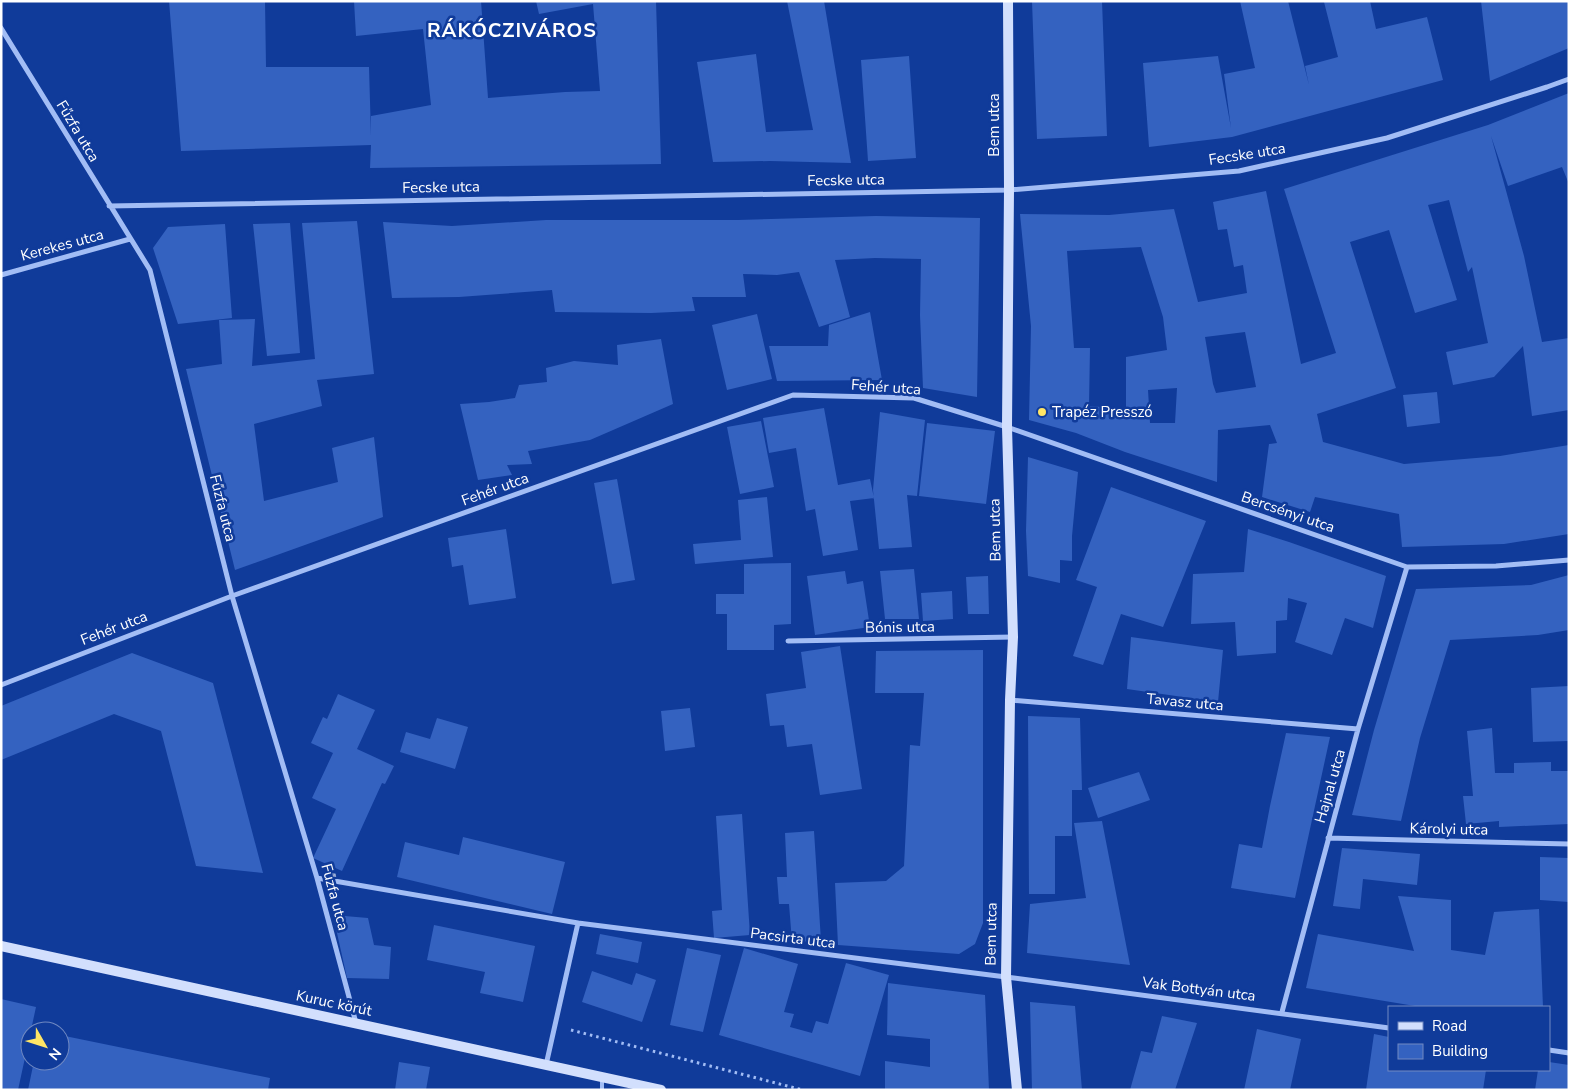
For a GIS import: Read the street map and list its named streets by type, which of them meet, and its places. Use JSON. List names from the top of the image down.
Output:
{
  "streets": {
    "street": [
      "Bem utca",
      "Fűzfa utca",
      "Fecske utca",
      "Kerekes utca",
      "Fehér utca",
      "Bercsényi utca",
      "Bónis utca",
      "Tavasz utca",
      "Hajnal utca",
      "Károlyi utca",
      "Pacsirta utca",
      "Vak Bottyán utca",
      "Kuruc körút"
    ]
  },
  "crossings": [
    ["Bem utca", "Fecske utca"],
    ["Bem utca", "Fehér utca"],
    ["Bem utca", "Bercsényi utca"],
    ["Bem utca", "Bónis utca"],
    ["Bem utca", "Tavasz utca"],
    ["Bem utca", "Pacsirta utca"],
    ["Bem utca", "Vak Bottyán utca"],
    ["Fűzfa utca", "Fecske utca"],
    ["Fűzfa utca", "Kerekes utca"],
    ["Fűzfa utca", "Fehér utca"],
    ["Fűzfa utca", "Pacsirta utca"],
    ["Fűzfa utca", "Kuruc körút"],
    ["Fehér utca", "Bercsényi utca"],
    ["Bercsényi utca", "Hajnal utca"],
    ["Tavasz utca", "Hajnal utca"],
    ["Hajnal utca", "Károlyi utca"],
    ["Hajnal utca", "Vak Bottyán utca"],
    ["Pacsirta utca", "Vak Bottyán utca"]
  ],
  "districts": ["RÁKÓCZIVÁROS"],
  "places": ["Trapéz Presszó"],
  "legend": ["Road", "Building"],
  "north": "bottom right"
}
